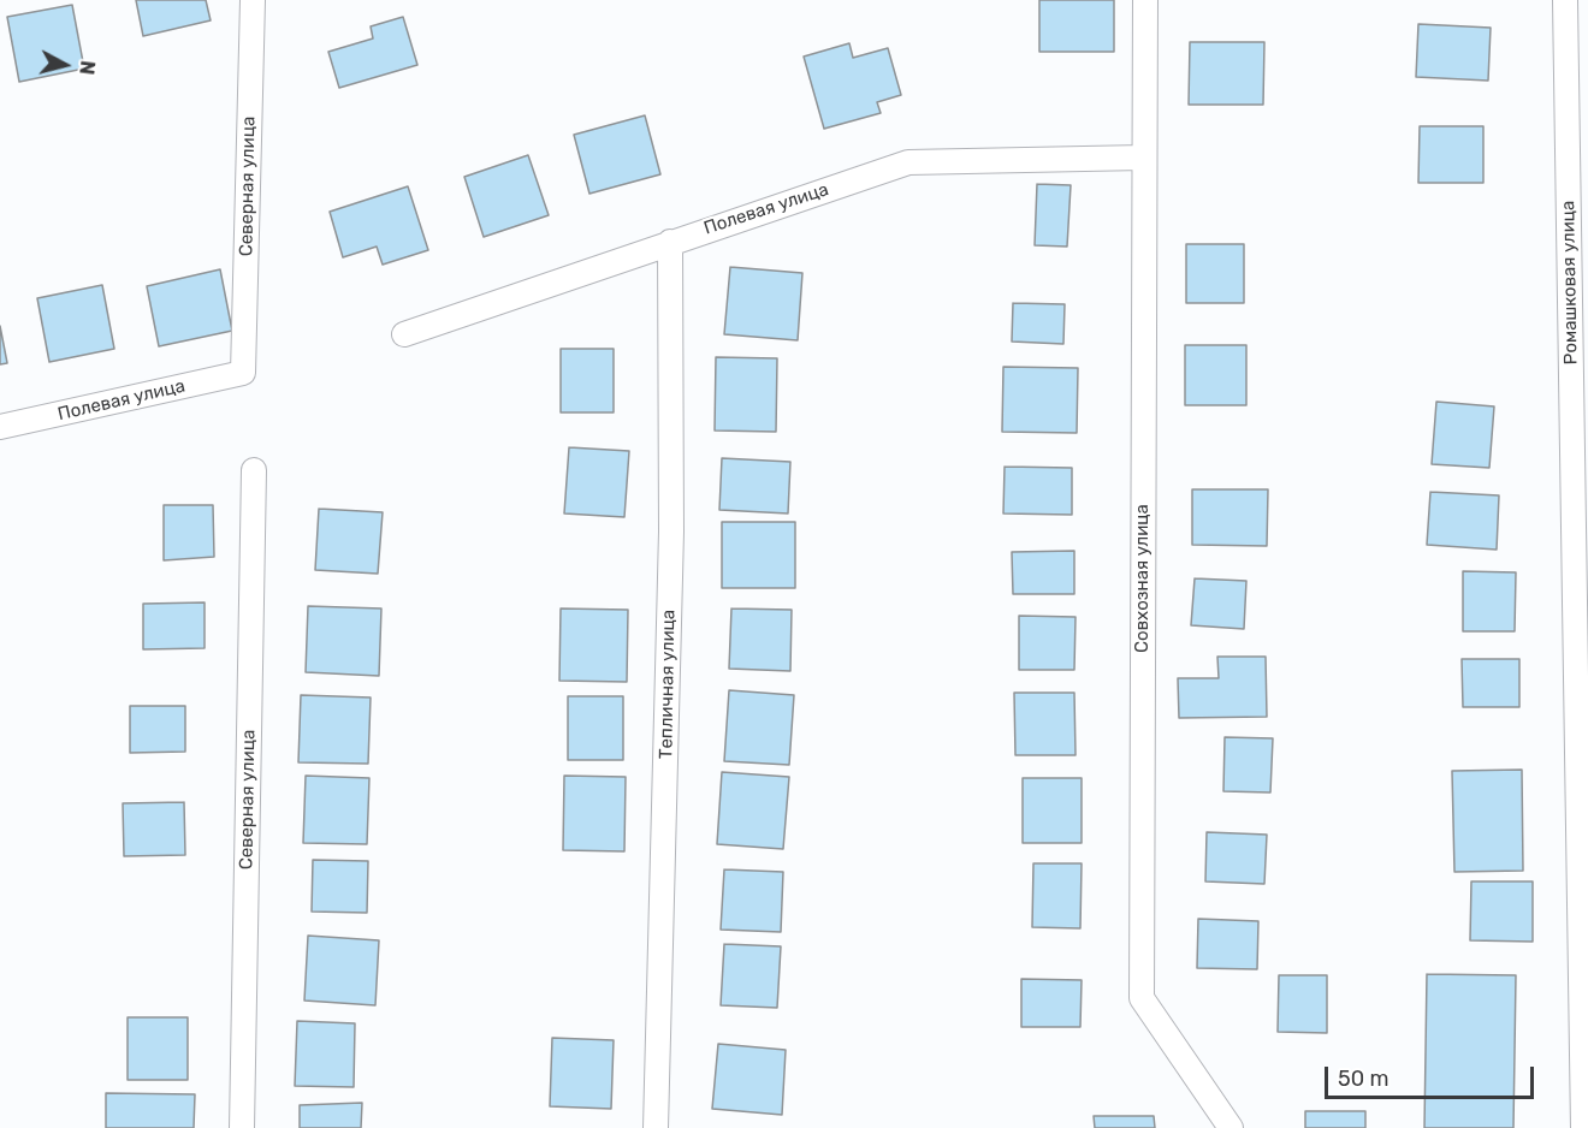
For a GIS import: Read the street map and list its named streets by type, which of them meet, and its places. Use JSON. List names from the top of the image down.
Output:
{
  "streets": {
    "street": [
      "Северная улица",
      "Полевая улица",
      "Ромашковая улица",
      "Совхозная улица",
      "Тепличная улица"
    ]
  },
  "crossings": [
    ["Северная улица", "Полевая улица"],
    ["Полевая улица", "Совхозная улица"],
    ["Полевая улица", "Тепличная улица"]
  ],
  "scale_bar": "50 m",
  "north": "right"
}
